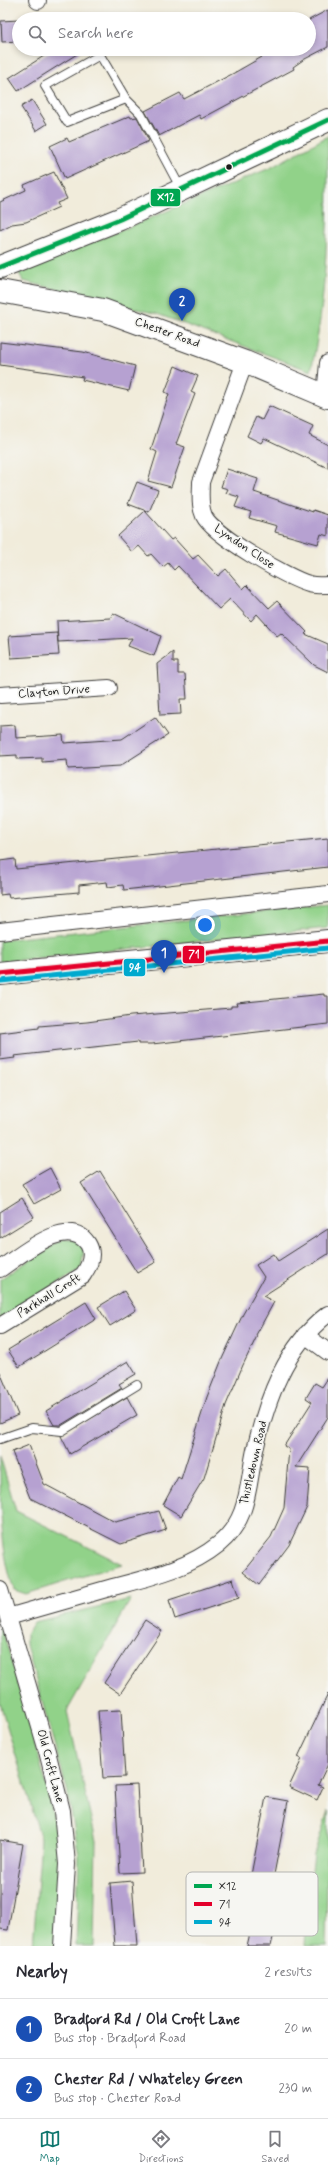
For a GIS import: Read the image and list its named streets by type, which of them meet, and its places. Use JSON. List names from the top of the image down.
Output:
{
  "streets": {
    "main road": ["Chester Road"],
    "street": [
      "Lyndon Close",
      "Clayton Drive",
      "Parkhall Croft",
      "Thistledown Road",
      "Old Croft Lane"
    ]
  },
  "crossings": [
    ["Chester Road", "Lyndon Close"],
    ["Thistledown Road", "Old Croft Lane"]
  ],
  "lines": ["transit line X12", "transit line 71", "transit line 94"],
  "legend": ["X12", "71", "94"],
  "page": {
    "search": "Search here",
    "pins": ["2", "1"],
    "heading": ["Nearby", "2 results"],
    "list": [
      {
        "mark": "1",
        "name": "Bradford Rd / Old Croft Lane",
        "note": "Bus stop · Bradford Road",
        "value": "20 m"
      },
      {
        "mark": "2",
        "name": "Chester Rd / Whateley Green",
        "note": "Bus stop · Chester Road",
        "value": "230 m"
      }
    ],
    "nav": ["Map", "Directions", "Saved"]
  }
}
